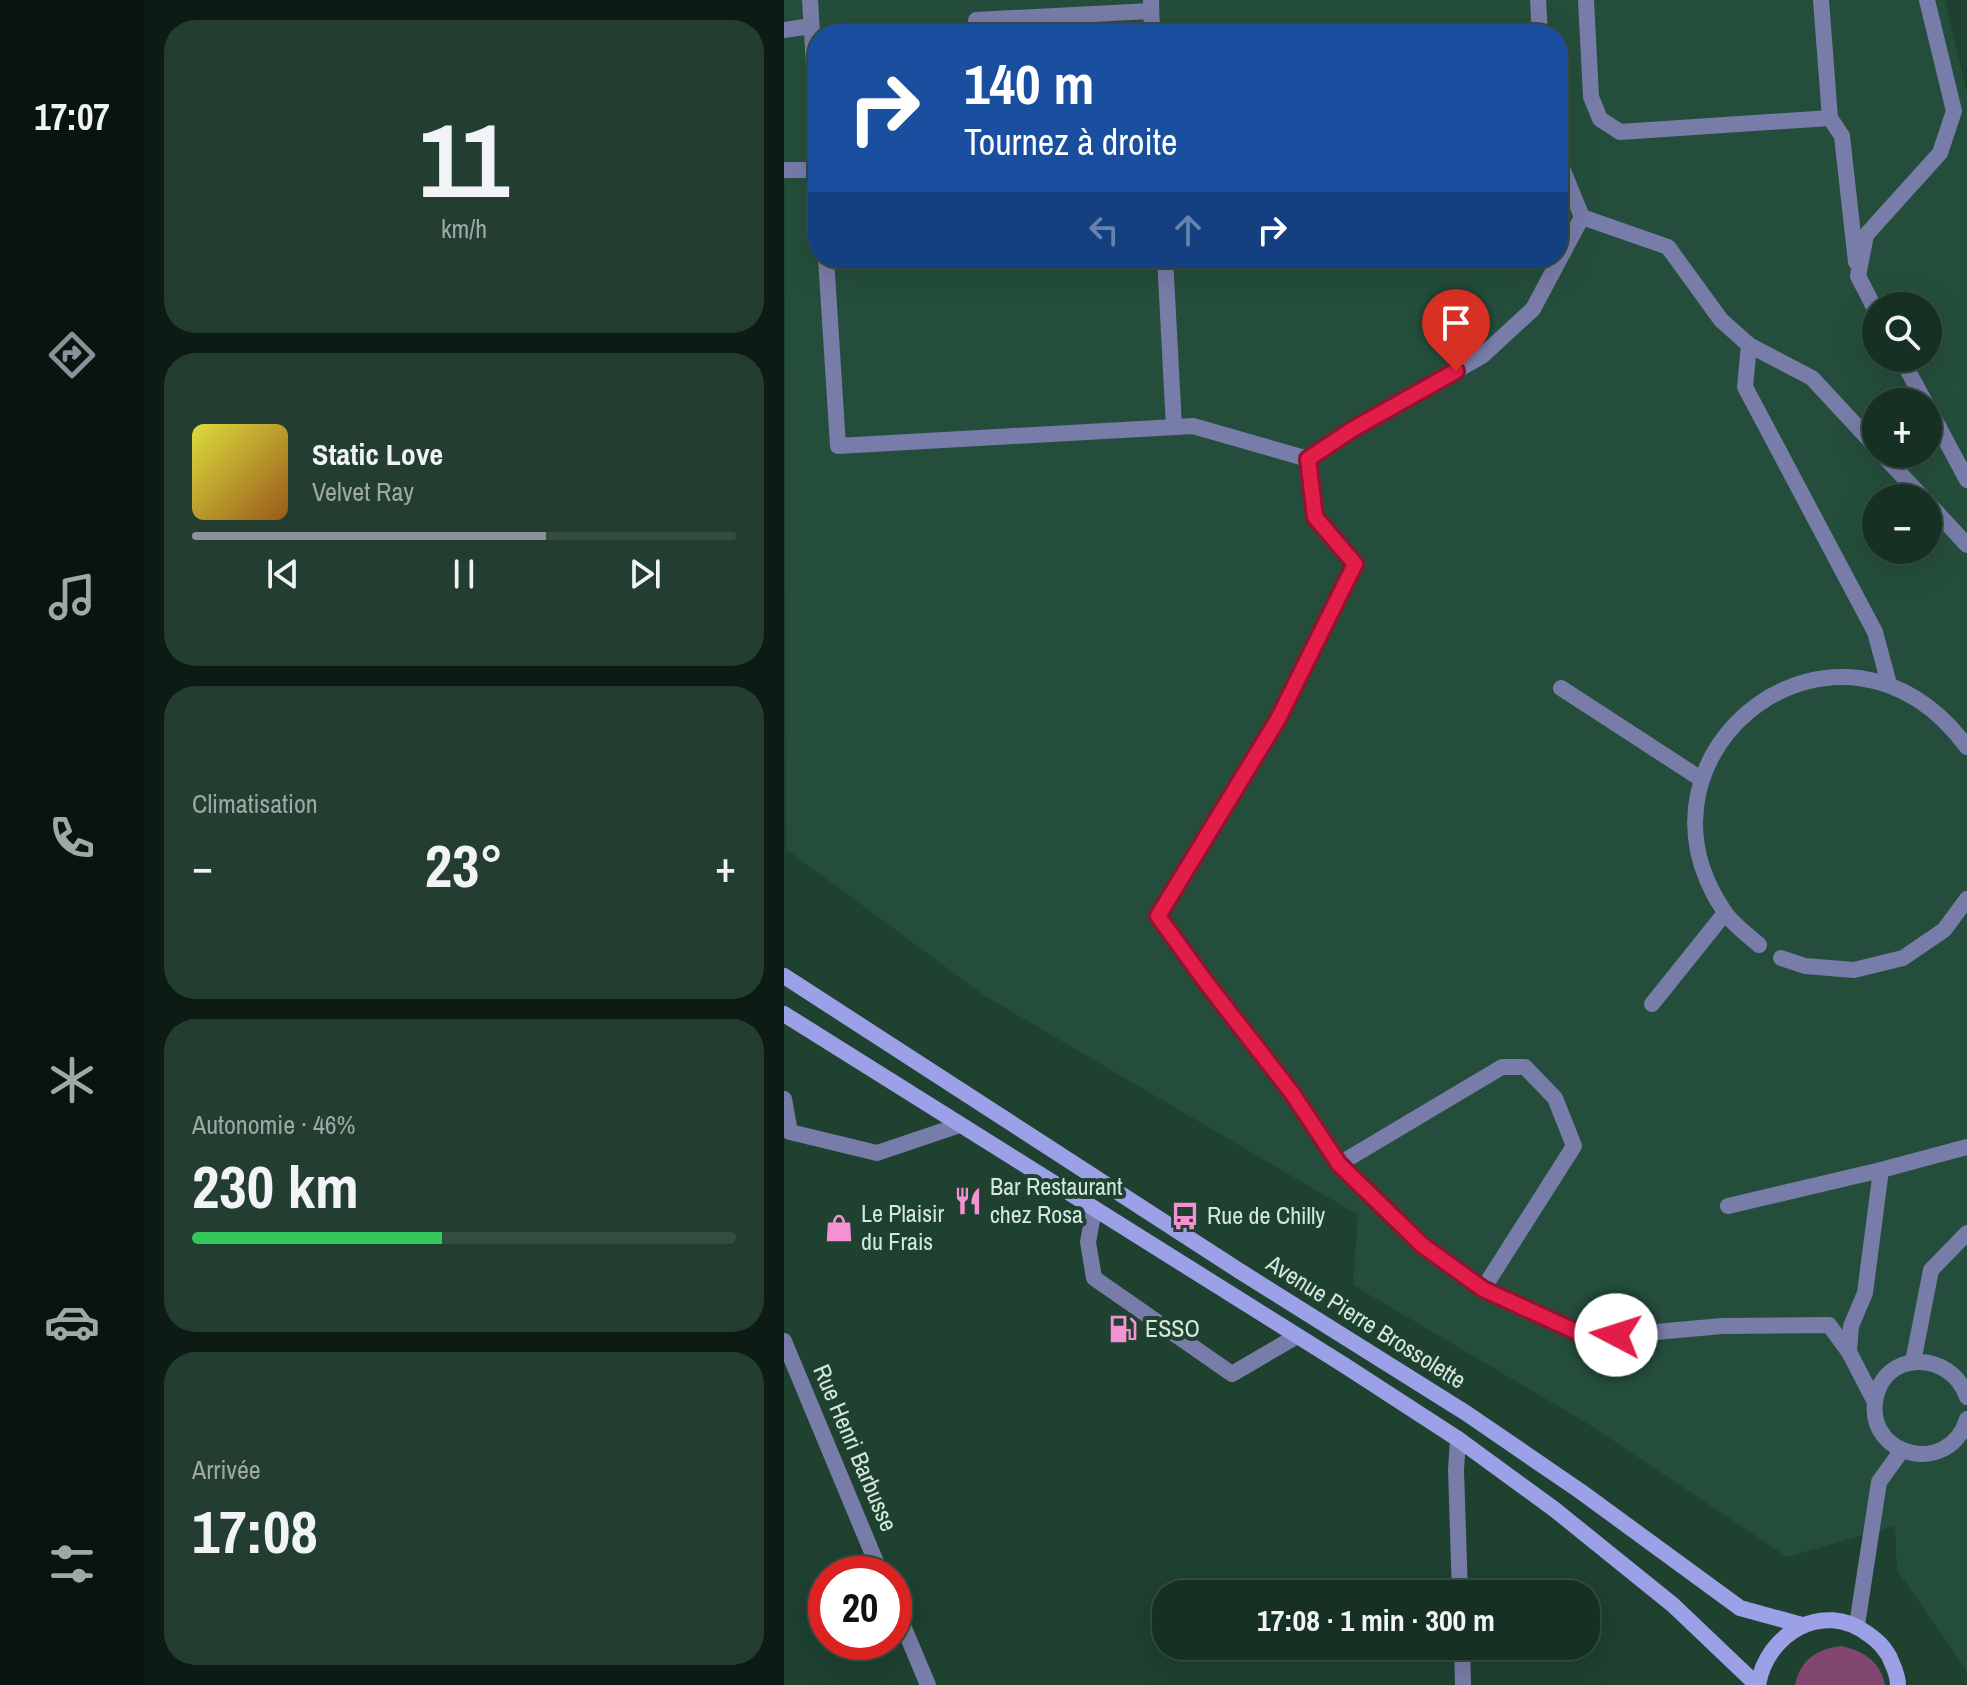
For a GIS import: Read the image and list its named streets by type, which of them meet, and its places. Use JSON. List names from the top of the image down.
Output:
{
  "streets": {
    "main road": ["Avenue Pierre Brossolette"],
    "street": ["Rue Henri Barbusse"]
  },
  "places": {
    "restaurant": ["Bar Restaurant chez Rosa"],
    "bus stop": ["Rue de Chilly"],
    "shop": ["Le Plaisir du Frais"],
    "fuel station": ["ESSO"]
  },
  "page": {
    "tabs": "17:07",
    "tile": [
      ["11", "km/h"],
      "Climatisation",
      ["Autonomie · 46%", "230 km"],
      ["Arrivée", "17:08"]
    ],
    "turn": ["140 m", "Tournez à droite"],
    "map_buttons": ["+", "−"],
    "song": ["Static Love", "Velvet Ray"],
    "heat": ["−", "23°", "+"],
    "limit": "20",
    "trip": "17:08 · 1 min · 300 m"
  }
}
